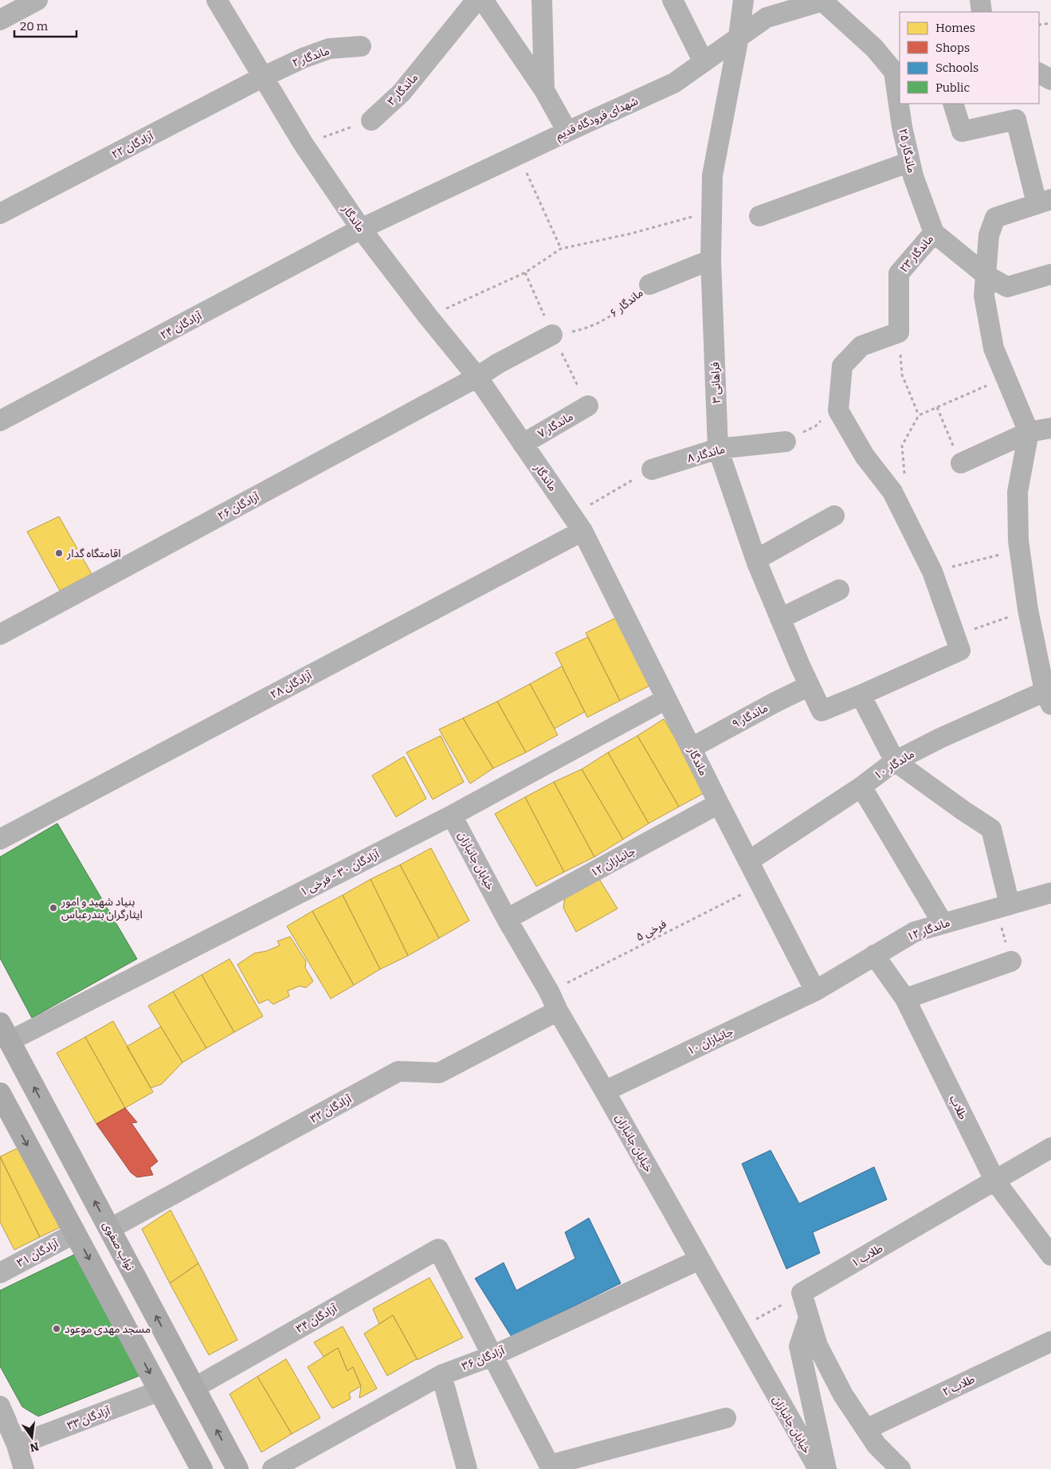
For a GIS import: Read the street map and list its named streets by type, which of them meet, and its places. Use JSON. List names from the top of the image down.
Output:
{
  "streets": {
    "main road": ["نواب صفوی"],
    "street": [
      "ماندگار ۲",
      "ماندگار ۳",
      "شهدای فرودگاه قدیم",
      "آزادگان ۲۲",
      "ماندگار ۲۵",
      "ماندگار",
      "ماندگار ۲۳",
      "ماندگار ۶",
      "آزادگان ۲۴",
      "فراهانی ۳",
      "ماندگار ۷",
      "ماندگار ۸",
      "آزادگان ۲۶",
      "آزادگان ۲۸",
      "ماندگار ۹",
      "ماندگار ۱۰",
      "خیابان جانبازان",
      "جانبازان ۱۲",
      "آزادگان ۳۰ - فرخی ۱",
      "ماندگار ۱۲",
      "جانبازان ۱۰",
      "طلاب",
      "آزادگان ۳۲",
      "آزادگان ۳۱",
      "طلاب ۱",
      "آزادگان ۳۴",
      "آزادگان ۳۶",
      "طلاب ۲",
      "آزادگان ۳۳"
    ],
    "path": ["فرخی ۵"]
  },
  "crossings": [
    ["ماندگار ۲", "آزادگان ۲۲"],
    ["ماندگار ۲", "ماندگار"],
    ["شهدای فرودگاه قدیم", "ماندگار"],
    ["شهدای فرودگاه قدیم", "آزادگان ۲۴"],
    ["شهدای فرودگاه قدیم", "فراهانی ۳"],
    ["آزادگان ۲۲", "ماندگار"],
    ["ماندگار ۲۵", "ماندگار ۲۳"],
    ["ماندگار", "آزادگان ۲۴"],
    ["ماندگار", "ماندگار ۷"],
    ["ماندگار", "آزادگان ۲۶"],
    ["ماندگار", "آزادگان ۲۸"],
    ["ماندگار", "ماندگار ۹"],
    ["ماندگار", "ماندگار ۱۰"],
    ["ماندگار", "جانبازان ۱۲"],
    ["ماندگار", "آزادگان ۳۰ - فرخی ۱"],
    ["ماندگار", "ماندگار ۱۲"],
    ["ماندگار", "فرخی ۵"],
    ["ماندگار", "جانبازان ۱۰"],
    ["ماندگار ۶", "فراهانی ۳"],
    ["فراهانی ۳", "ماندگار ۸"],
    ["فراهانی ۳", "ماندگار ۹"],
    ["خیابان جانبازان", "جانبازان ۱۲"],
    ["خیابان جانبازان", "آزادگان ۳۰ - فرخی ۱"],
    ["خیابان جانبازان", "فرخی ۵"],
    ["خیابان جانبازان", "جانبازان ۱۰"],
    ["خیابان جانبازان", "آزادگان ۳۲"],
    ["خیابان جانبازان", "آزادگان ۳۶"],
    ["آزادگان ۳۰ - فرخی ۱", "نواب صفوی"],
    ["ماندگار ۱۲", "جانبازان ۱۰"],
    ["ماندگار ۱۲", "طلاب"],
    ["طلاب", "طلاب ۱"],
    ["آزادگان ۳۲", "نواب صفوی"],
    ["نواب صفوی", "آزادگان ۳۴"],
    ["آزادگان ۳۴", "آزادگان ۳۶"]
  ],
  "places": ["اقامتگاه گدار", "بنیاد شهید و امور ایثارگران بندرعباس", "مسجد مهدی موعود"],
  "legend": [
    "Homes",
    "Shops",
    "Schools",
    "Public"
  ],
  "scale_bar": "20 m",
  "north": "bottom"
}
